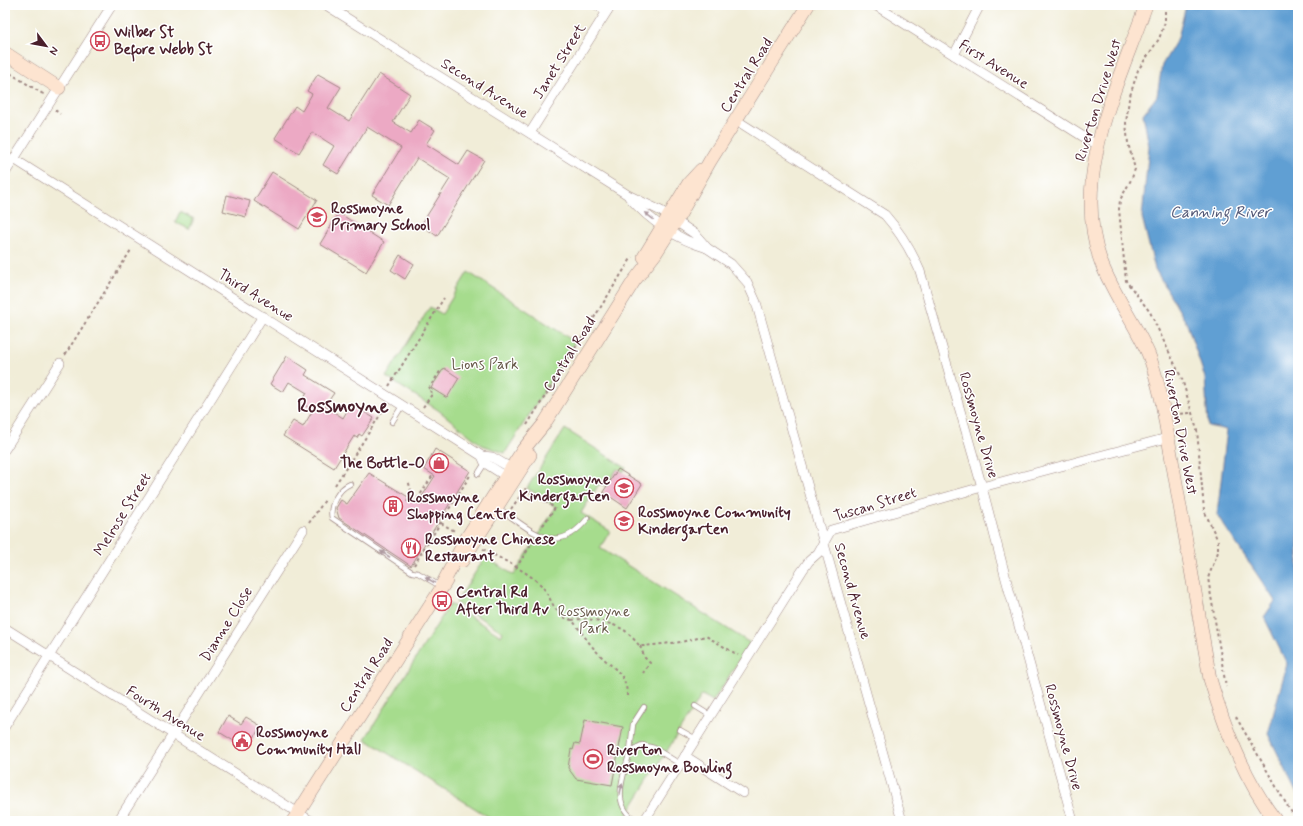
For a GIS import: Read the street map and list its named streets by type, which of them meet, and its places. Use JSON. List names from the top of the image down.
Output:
{
  "streets": {
    "street": [
      "Janet Street",
      "First Avenue",
      "Central Road",
      "Second Avenue",
      "Riverton Drive West",
      "Third Avenue",
      "Rossmoyne Drive",
      "Tuscan Street",
      "Melrose Street",
      "Dianne Close",
      "Fourth Avenue"
    ]
  },
  "crossings": [
    ["Janet Street", "Second Avenue"],
    ["First Avenue", "Riverton Drive West"],
    ["Central Road", "Second Avenue"],
    ["Central Road", "Third Avenue"],
    ["Central Road", "Rossmoyne Drive"],
    ["Central Road", "Fourth Avenue"],
    ["Second Avenue", "Tuscan Street"],
    ["Riverton Drive West", "Tuscan Street"],
    ["Third Avenue", "Melrose Street"],
    ["Rossmoyne Drive", "Tuscan Street"],
    ["Melrose Street", "Fourth Avenue"],
    ["Dianne Close", "Fourth Avenue"]
  ],
  "districts": ["Rossmoyne"],
  "water": ["Canning River"],
  "parks": ["Lions Park", "Rossmoyne Park"],
  "places": {
    "bus stop": ["Wilber St Before Webb St", "Central Rd After Third Av"],
    "school or university": ["Rossmoyne Primary School", "Rossmoyne Kindergarten", "Rossmoyne Community Kindergarten"],
    "shop": ["The Bottle-O"],
    "building": ["Rossmoyne Shopping Centre"],
    "restaurant": ["Rossmoyne Chinese Restaurant"],
    "public building": ["Rossmoyne Community Hall"],
    "sports": ["Riverton Rossmoyne Bowling"]
  },
  "north": "bottom right"
}
